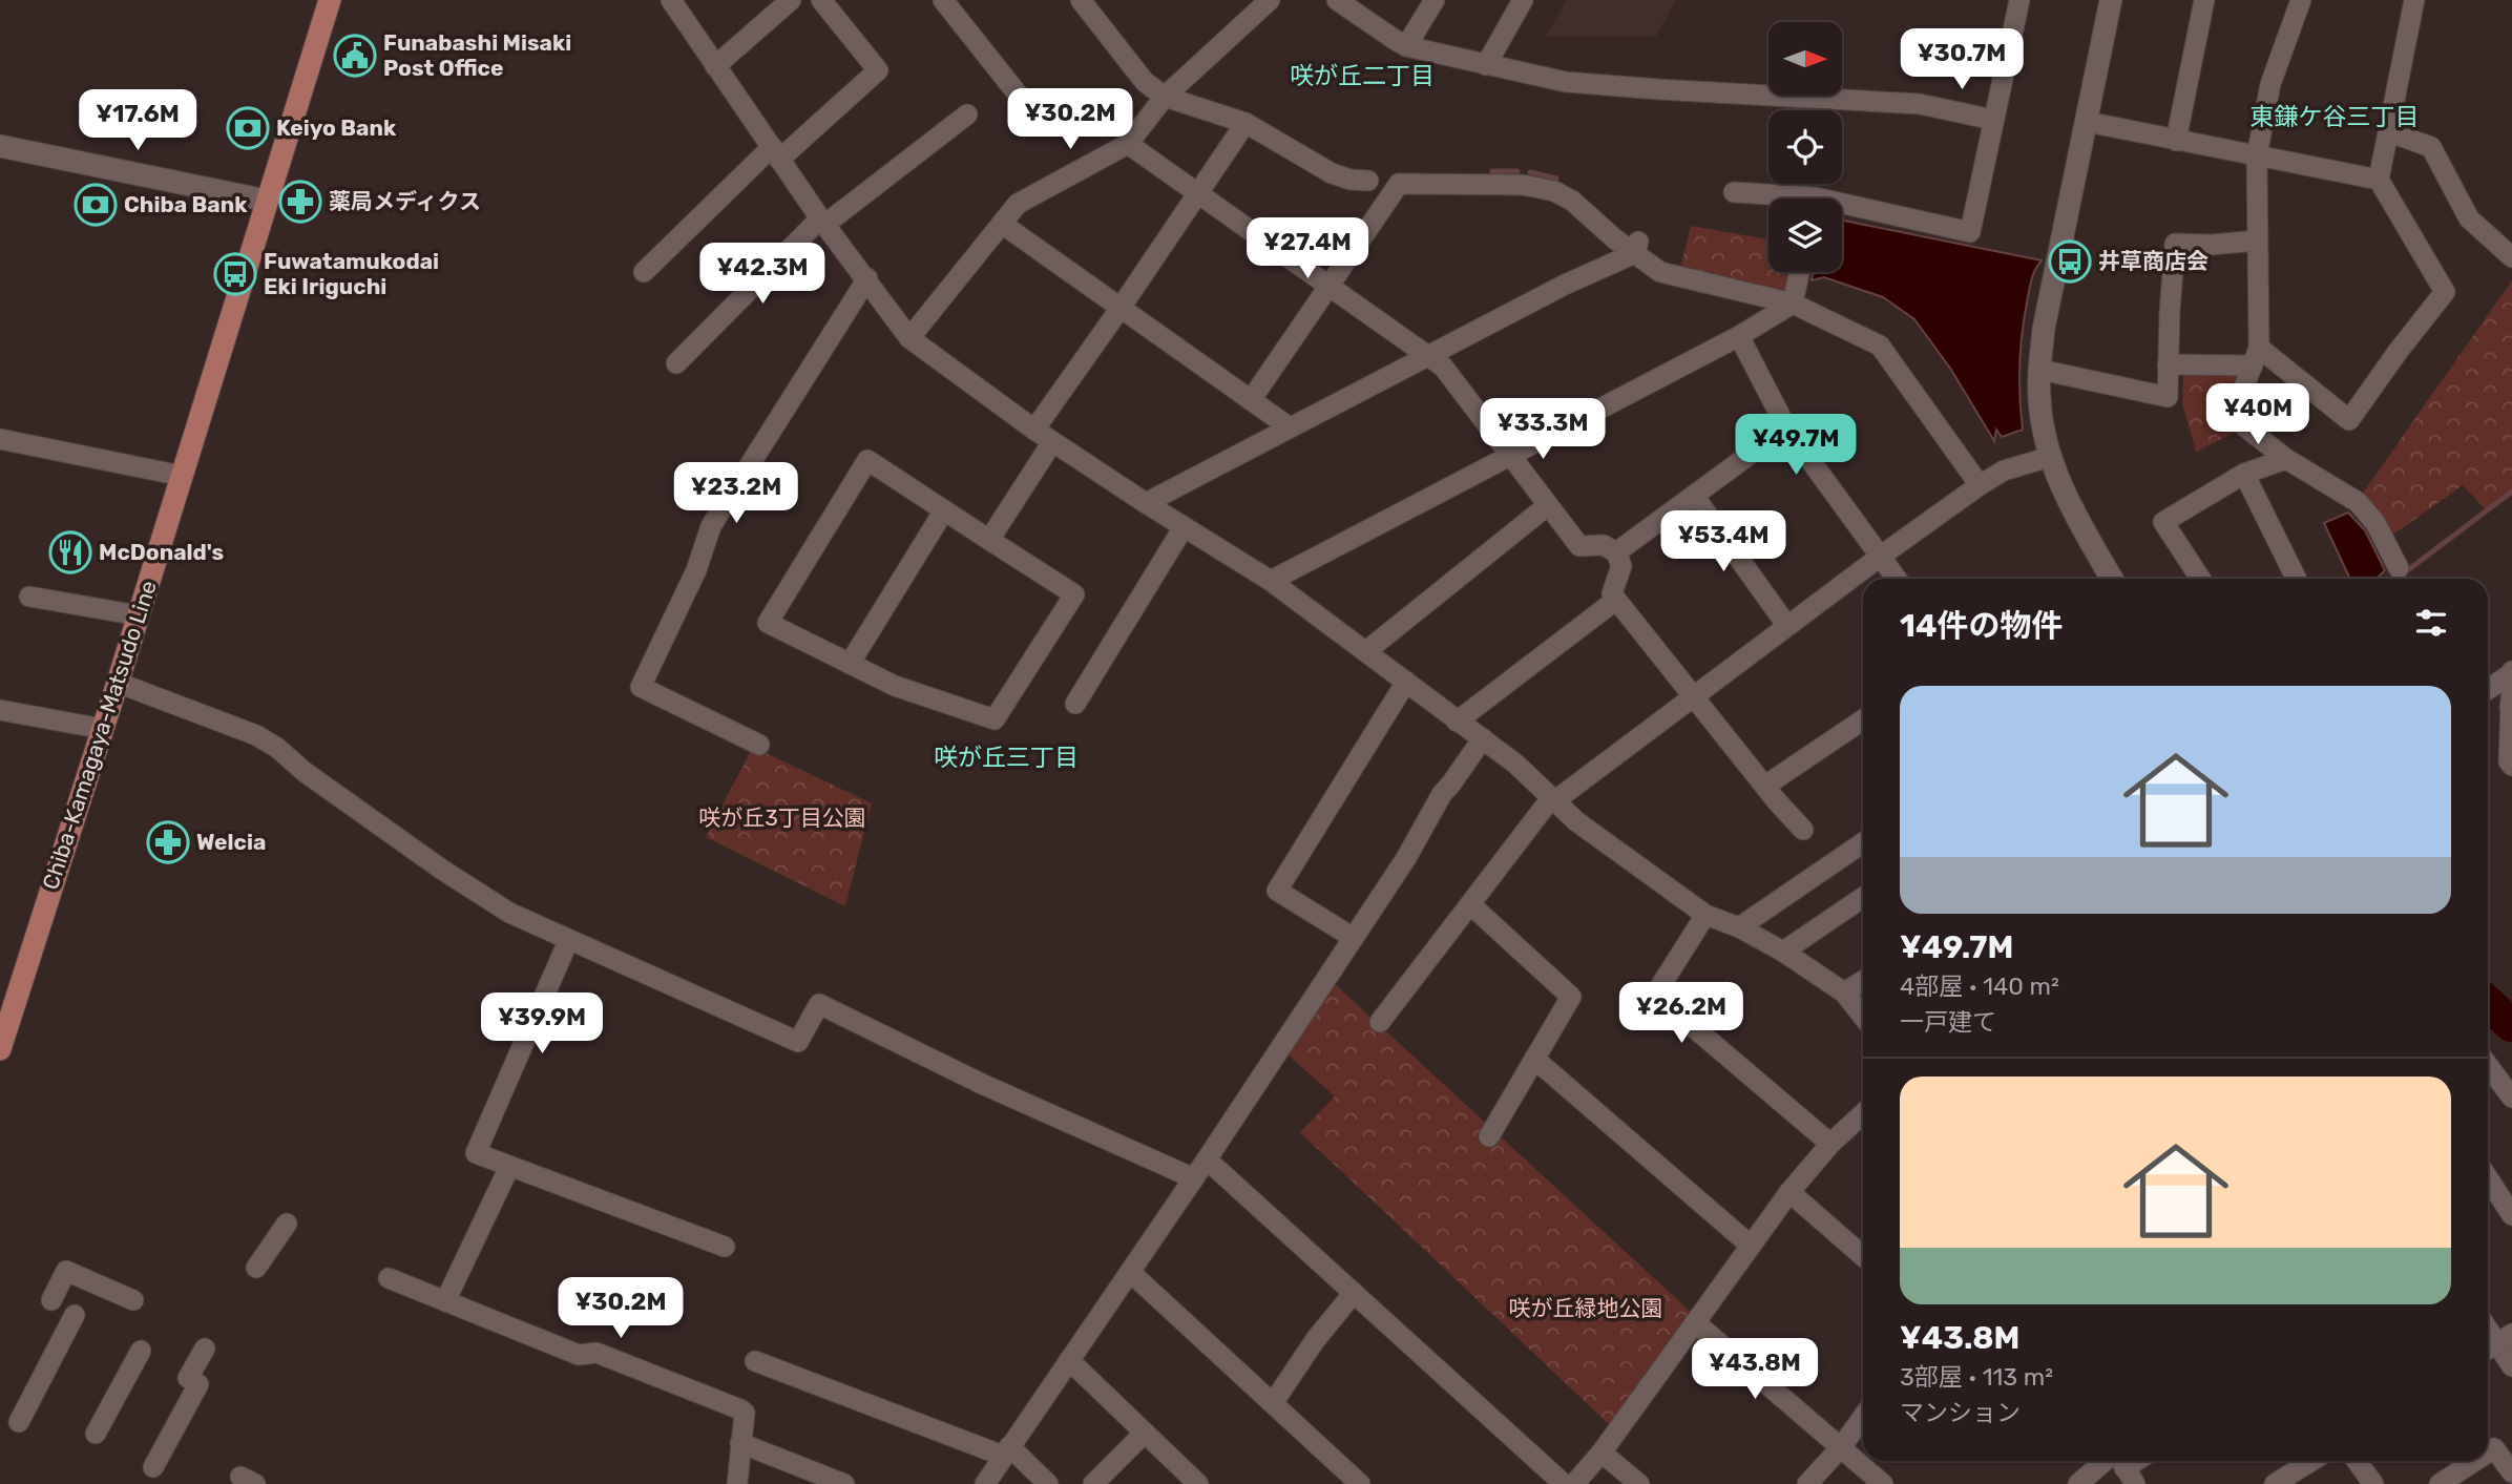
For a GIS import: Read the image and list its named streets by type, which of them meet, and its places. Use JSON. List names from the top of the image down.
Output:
{
  "streets": {
    "main road": ["Chiba-Kamagaya-Matsudo Line"]
  },
  "districts": ["咲が丘二丁目", "東鎌ケ谷三丁目", "咲が丘三丁目"],
  "parks": ["咲が丘3丁目公園", "咲が丘緑地公園"],
  "places": {
    "public building": ["Funabashi Misaki Post Office"],
    "bank": ["Keiyo Bank", "Chiba Bank"],
    "pharmacy": ["薬局メディクス", "Welcia"],
    "bus stop": ["井草商店会", "Fuwatamukodai Eki Iriguchi"],
    "restaurant": ["McDonald's"]
  },
  "north": "right",
  "page": {
    "price": [
      "¥30.7M",
      "¥30.2M",
      "¥17.6M",
      "¥27.4M",
      "¥42.3M",
      "¥40M",
      "¥33.3M",
      "¥49.7M",
      "¥23.2M",
      "¥53.4M",
      "¥26.2M",
      "¥39.9M",
      "¥30.2M",
      "¥43.8M"
    ],
    "heading": "14件の物件",
    "list": [
      {
        "name": "¥49.7M",
        "note": "4部屋 · 140 m² · 一戸建て"
      },
      {
        "name": "¥43.8M",
        "note": "3部屋 · 113 m² · マンション"
      }
    ]
  }
}
